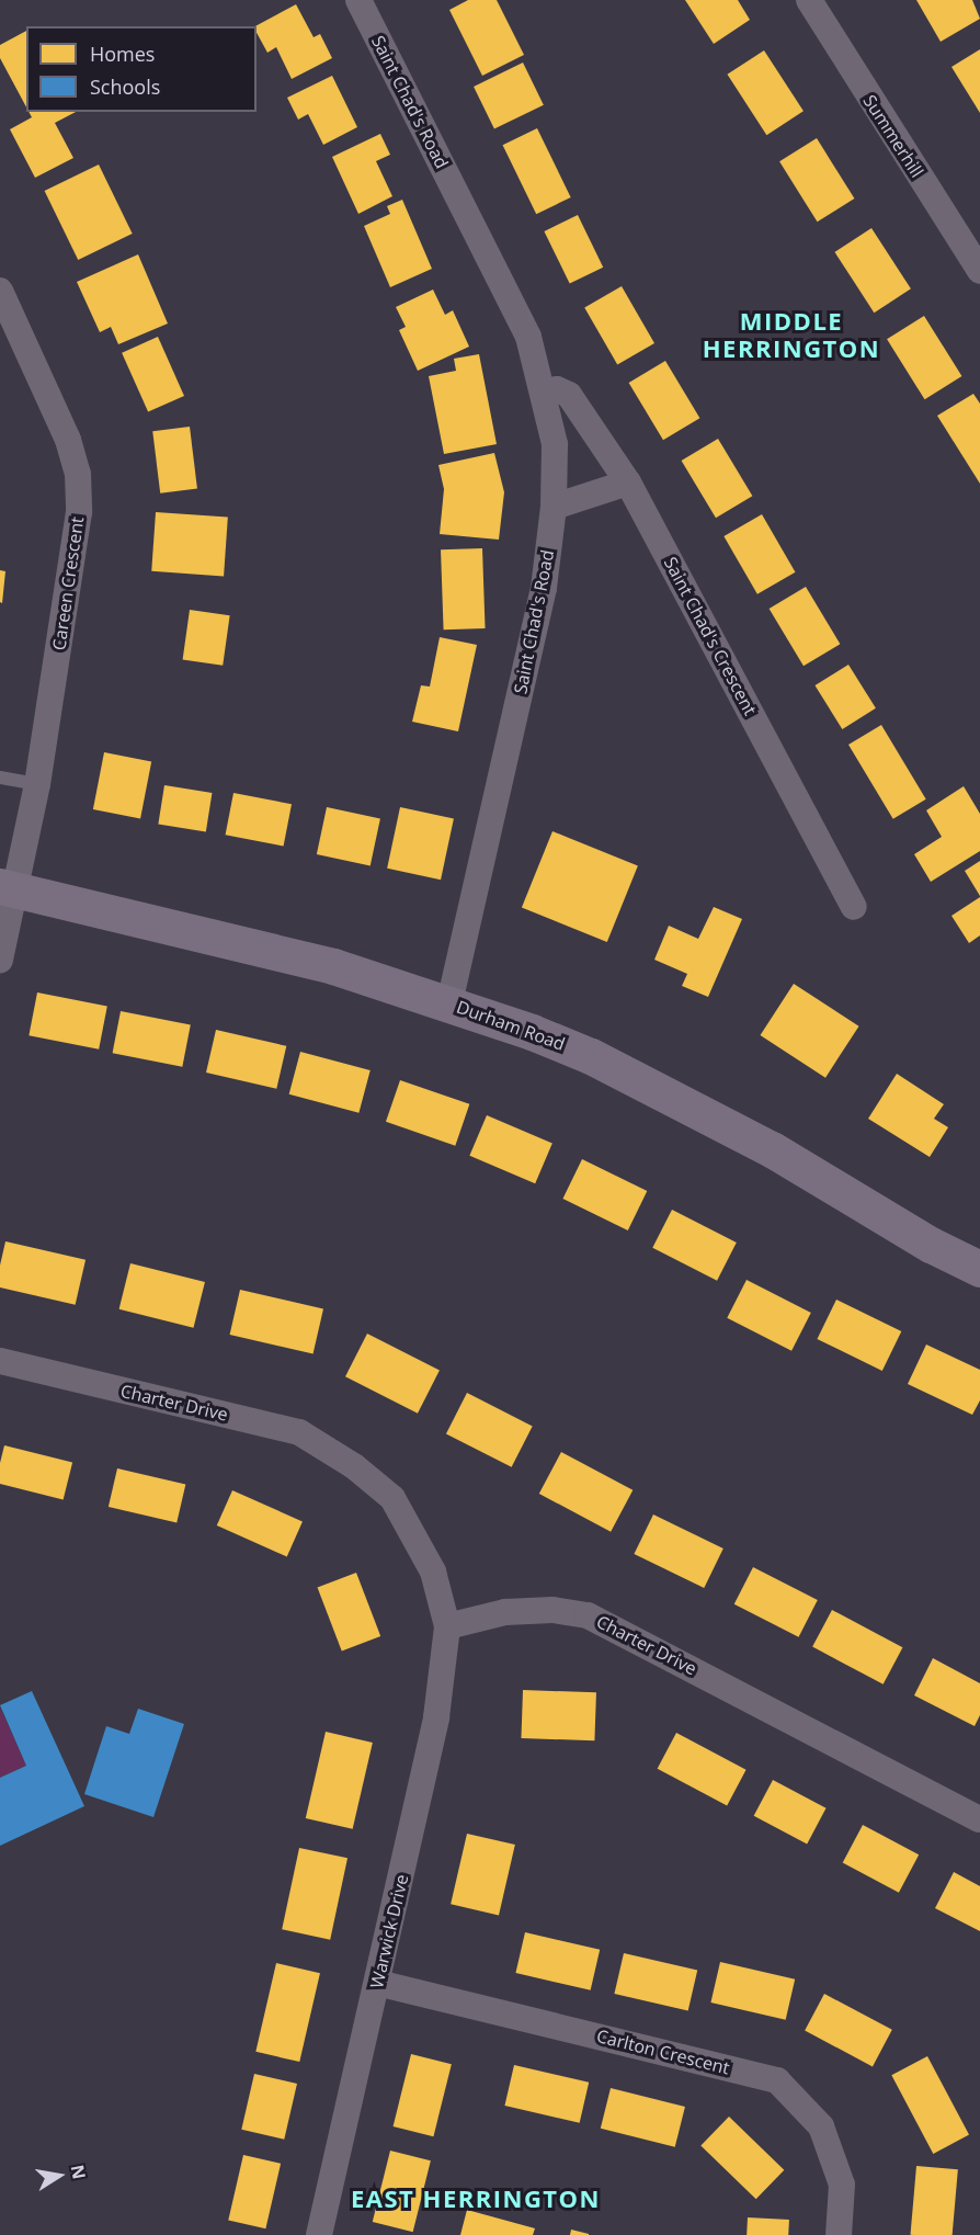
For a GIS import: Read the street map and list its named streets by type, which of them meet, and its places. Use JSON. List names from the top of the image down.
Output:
{
  "streets": {
    "highway": ["Durham Road"],
    "street": [
      "Saint Chad's Road",
      "Summerhill",
      "Careen Crescent",
      "Saint Chad's Crescent",
      "Charter Drive",
      "Warwick Drive",
      "Carlton Crescent"
    ]
  },
  "crossings": [
    ["Saint Chad's Road", "Saint Chad's Crescent"],
    ["Saint Chad's Road", "Durham Road"],
    ["Careen Crescent", "Durham Road"],
    ["Charter Drive", "Warwick Drive"],
    ["Warwick Drive", "Carlton Crescent"]
  ],
  "districts": ["MIDDLE HERRINGTON", "EAST HERRINGTON"],
  "legend": ["Homes", "Schools"],
  "north": "right"
}
